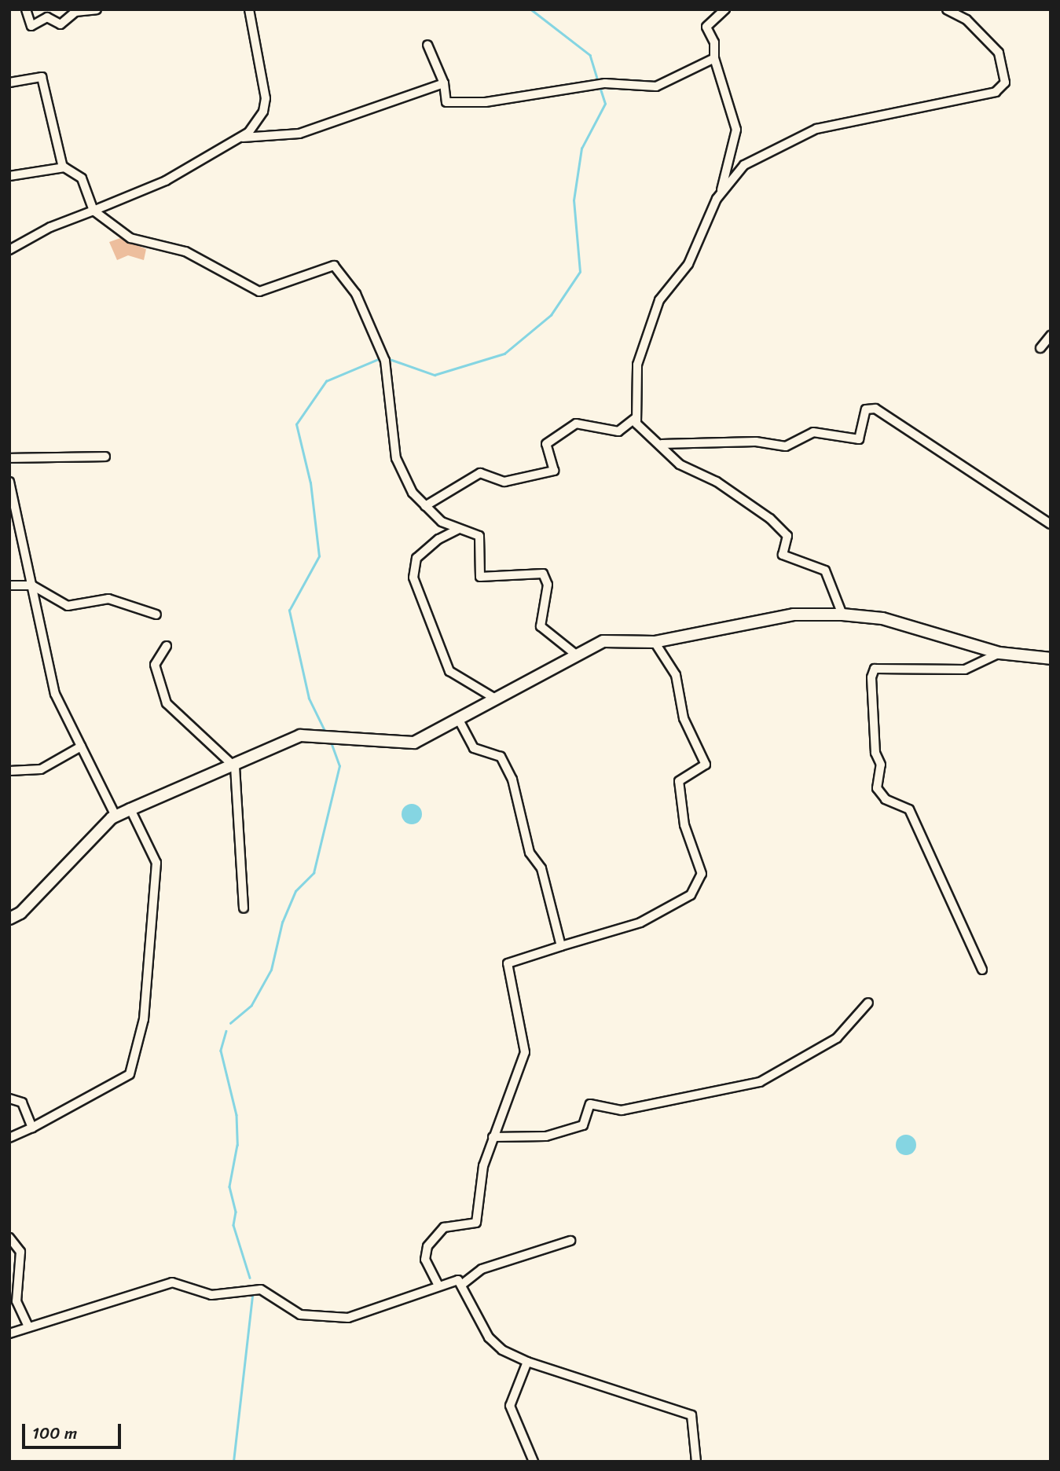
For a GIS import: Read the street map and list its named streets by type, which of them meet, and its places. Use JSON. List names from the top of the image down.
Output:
{
  "scale_bar": "100 m"
}
